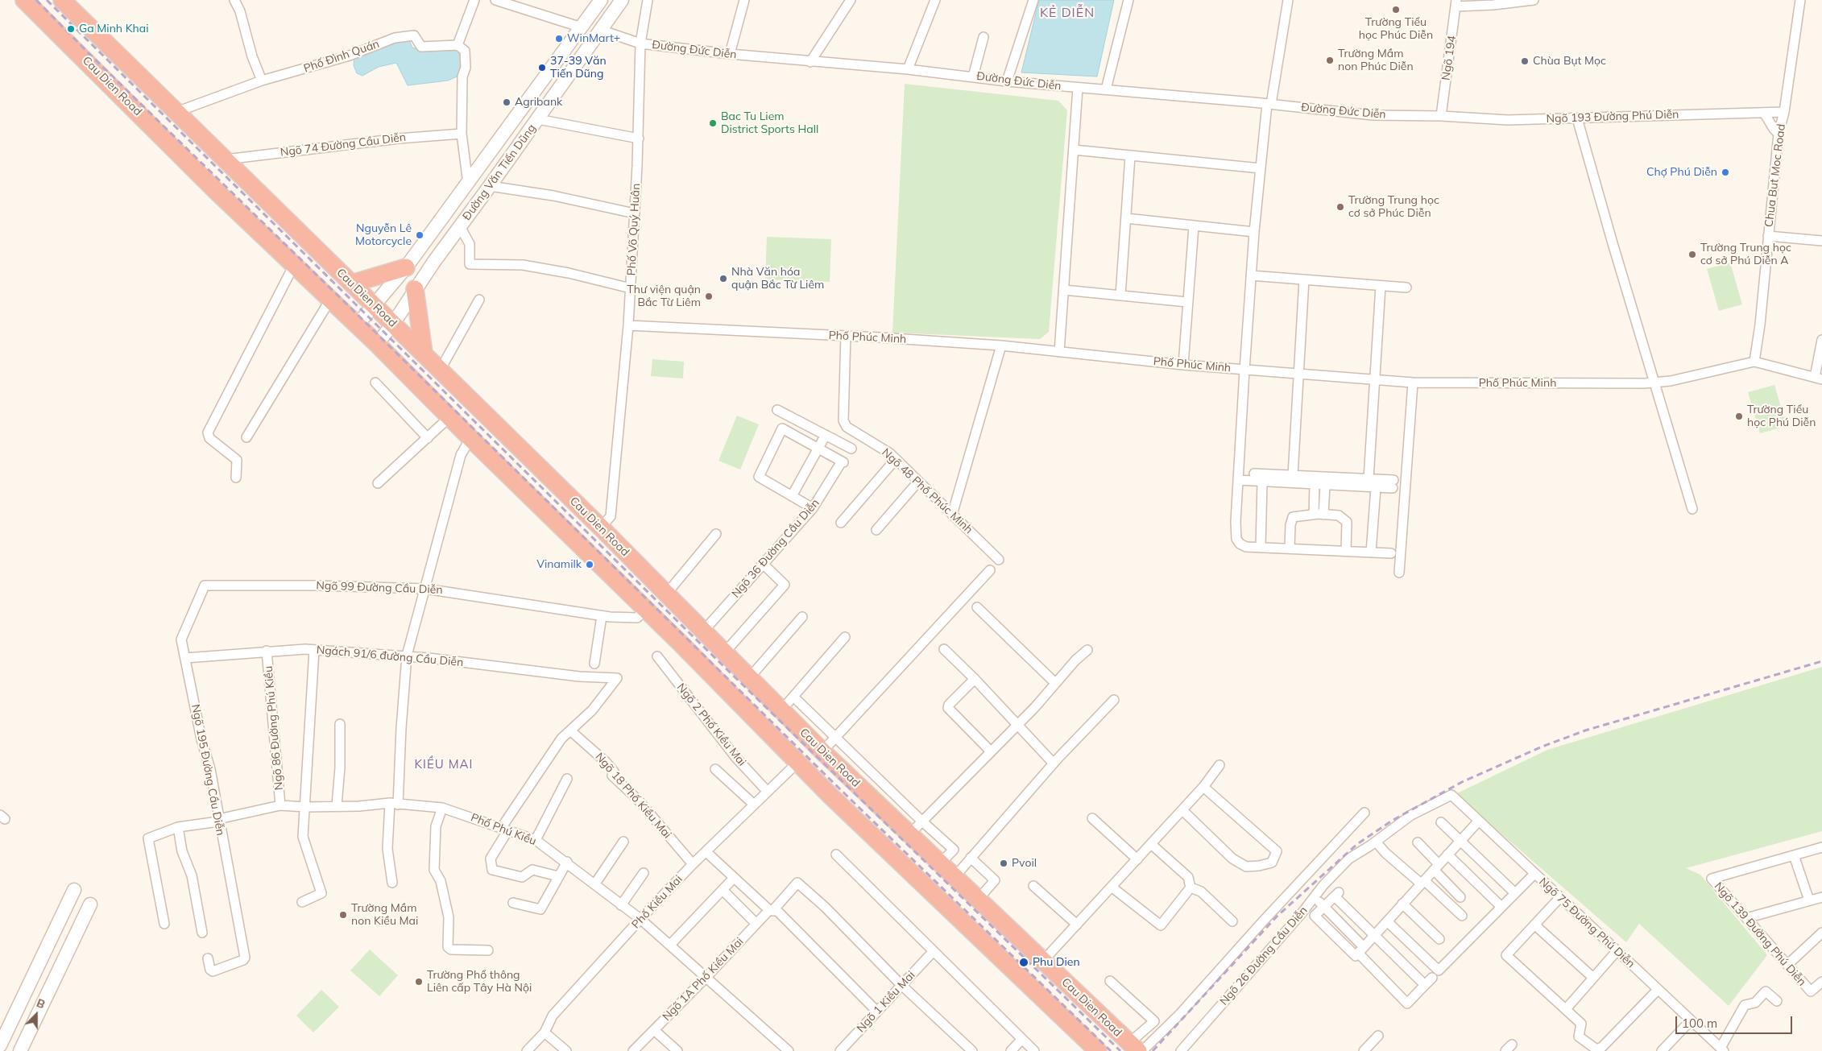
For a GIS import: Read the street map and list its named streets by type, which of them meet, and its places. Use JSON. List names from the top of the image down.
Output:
{
  "streets": {
    "highway": ["Cau Dien Road"],
    "main road": ["Đường Văn Tiến Dũng"],
    "street": [
      "Đường Đức Diễn",
      "Phố Đình Quán",
      "Ngõ 194",
      "Ngõ 193 Đường Phú Diễn",
      "Ngõ 74 Đường Cầu Diễn",
      "Chua But Moc Road",
      "Phố Võ Quý Huân",
      "Phố Phúc Minh",
      "Ngõ 48 Phố Phúc Minh",
      "Ngõ 36 Đường Cầu Diễn",
      "Ngõ 99 Đường Cầu Diễn",
      "Ngách 91/6 đường Cầu Diễn",
      "Ngõ 2 Phố Kiều Mai",
      "Ngõ 86 Đường Phú Kiều",
      "Ngõ 195 Đường Cầu Diễn",
      "Ngõ 18 Phố Kiều Mai",
      "Phố Phú Kiều",
      "Phố Kiều Mai",
      "Ngõ 75 Đường Phú Diễn",
      "Ngõ 139 Đường Phú Diễn",
      "Ngõ 26 Đường Cầu Diễn",
      "Ngõ 1A Phố Kiều Mai",
      "Ngõ 1 Kiều Mai"
    ]
  },
  "crossings": [
    ["Đường Đức Diễn", "Ngõ 194"],
    ["Đường Đức Diễn", "Ngõ 193 Đường Phú Diễn"],
    ["Đường Đức Diễn", "Đường Văn Tiến Dũng"],
    ["Đường Đức Diễn", "Phố Võ Quý Huân"],
    ["Phố Đình Quán", "Cau Dien Road"],
    ["Ngõ 194", "Ngõ 193 Đường Phú Diễn"],
    ["Cau Dien Road", "Ngõ 74 Đường Cầu Diễn"],
    ["Cau Dien Road", "Đường Văn Tiến Dũng"],
    ["Cau Dien Road", "Phố Võ Quý Huân"],
    ["Cau Dien Road", "Ngõ 36 Đường Cầu Diễn"],
    ["Cau Dien Road", "Ngõ 99 Đường Cầu Diễn"],
    ["Cau Dien Road", "Phố Kiều Mai"],
    ["Ngõ 193 Đường Phú Diễn", "Chua But Moc Road"],
    ["Chua But Moc Road", "Phố Phúc Minh"],
    ["Phố Võ Quý Huân", "Phố Phúc Minh"],
    ["Phố Phúc Minh", "Ngõ 48 Phố Phúc Minh"],
    ["Ngõ 99 Đường Cầu Diễn", "Ngõ 195 Đường Cầu Diễn"],
    ["Ngách 91/6 đường Cầu Diễn", "Ngõ 86 Đường Phú Kiều"],
    ["Ngách 91/6 đường Cầu Diễn", "Ngõ 195 Đường Cầu Diễn"],
    ["Ngách 91/6 đường Cầu Diễn", "Ngõ 18 Phố Kiều Mai"],
    ["Ngõ 2 Phố Kiều Mai", "Phố Kiều Mai"],
    ["Ngõ 86 Đường Phú Kiều", "Phố Phú Kiều"],
    ["Ngõ 195 Đường Cầu Diễn", "Phố Phú Kiều"],
    ["Ngõ 18 Phố Kiều Mai", "Phố Kiều Mai"],
    ["Phố Phú Kiều", "Phố Kiều Mai"],
    ["Phố Phú Kiều", "Ngõ 1A Phố Kiều Mai"],
    ["Ngõ 1A Phố Kiều Mai", "Ngõ 1 Kiều Mai"]
  ],
  "districts": ["KẺ DIỄN", "KIỀU MAI"],
  "places": [
    "Trường Tiểu học Phúc Diễn",
    "Ga Minh Khai",
    "WinMart+",
    "Trường Mầm non Phúc Diễn",
    "Chùa Bụt Mọc",
    "37-39 Văn Tiến Dũng",
    "Agribank",
    "Bac Tu Liem District Sports Hall",
    "Chợ Phú Diễn",
    "Trường Trung học cơ sở Phúc Diễn",
    "Nguyễn Lê Motorcycle",
    "Trường Trung học cơ sở Phú Diễn A",
    "Nhà Văn hóa quận Bắc Từ Liêm",
    "Thư viện quận Bắc Từ Liêm",
    "Trường Tiểu học Phú Diễn",
    "Vinamilk",
    "Pvoil",
    "Trường Mầm non Kiều Mai",
    "Phu Dien",
    "Trường Phổ thông Liên cấp Tây Hà Nội"
  ],
  "scale_bar": "100 m",
  "north": "top"
}
